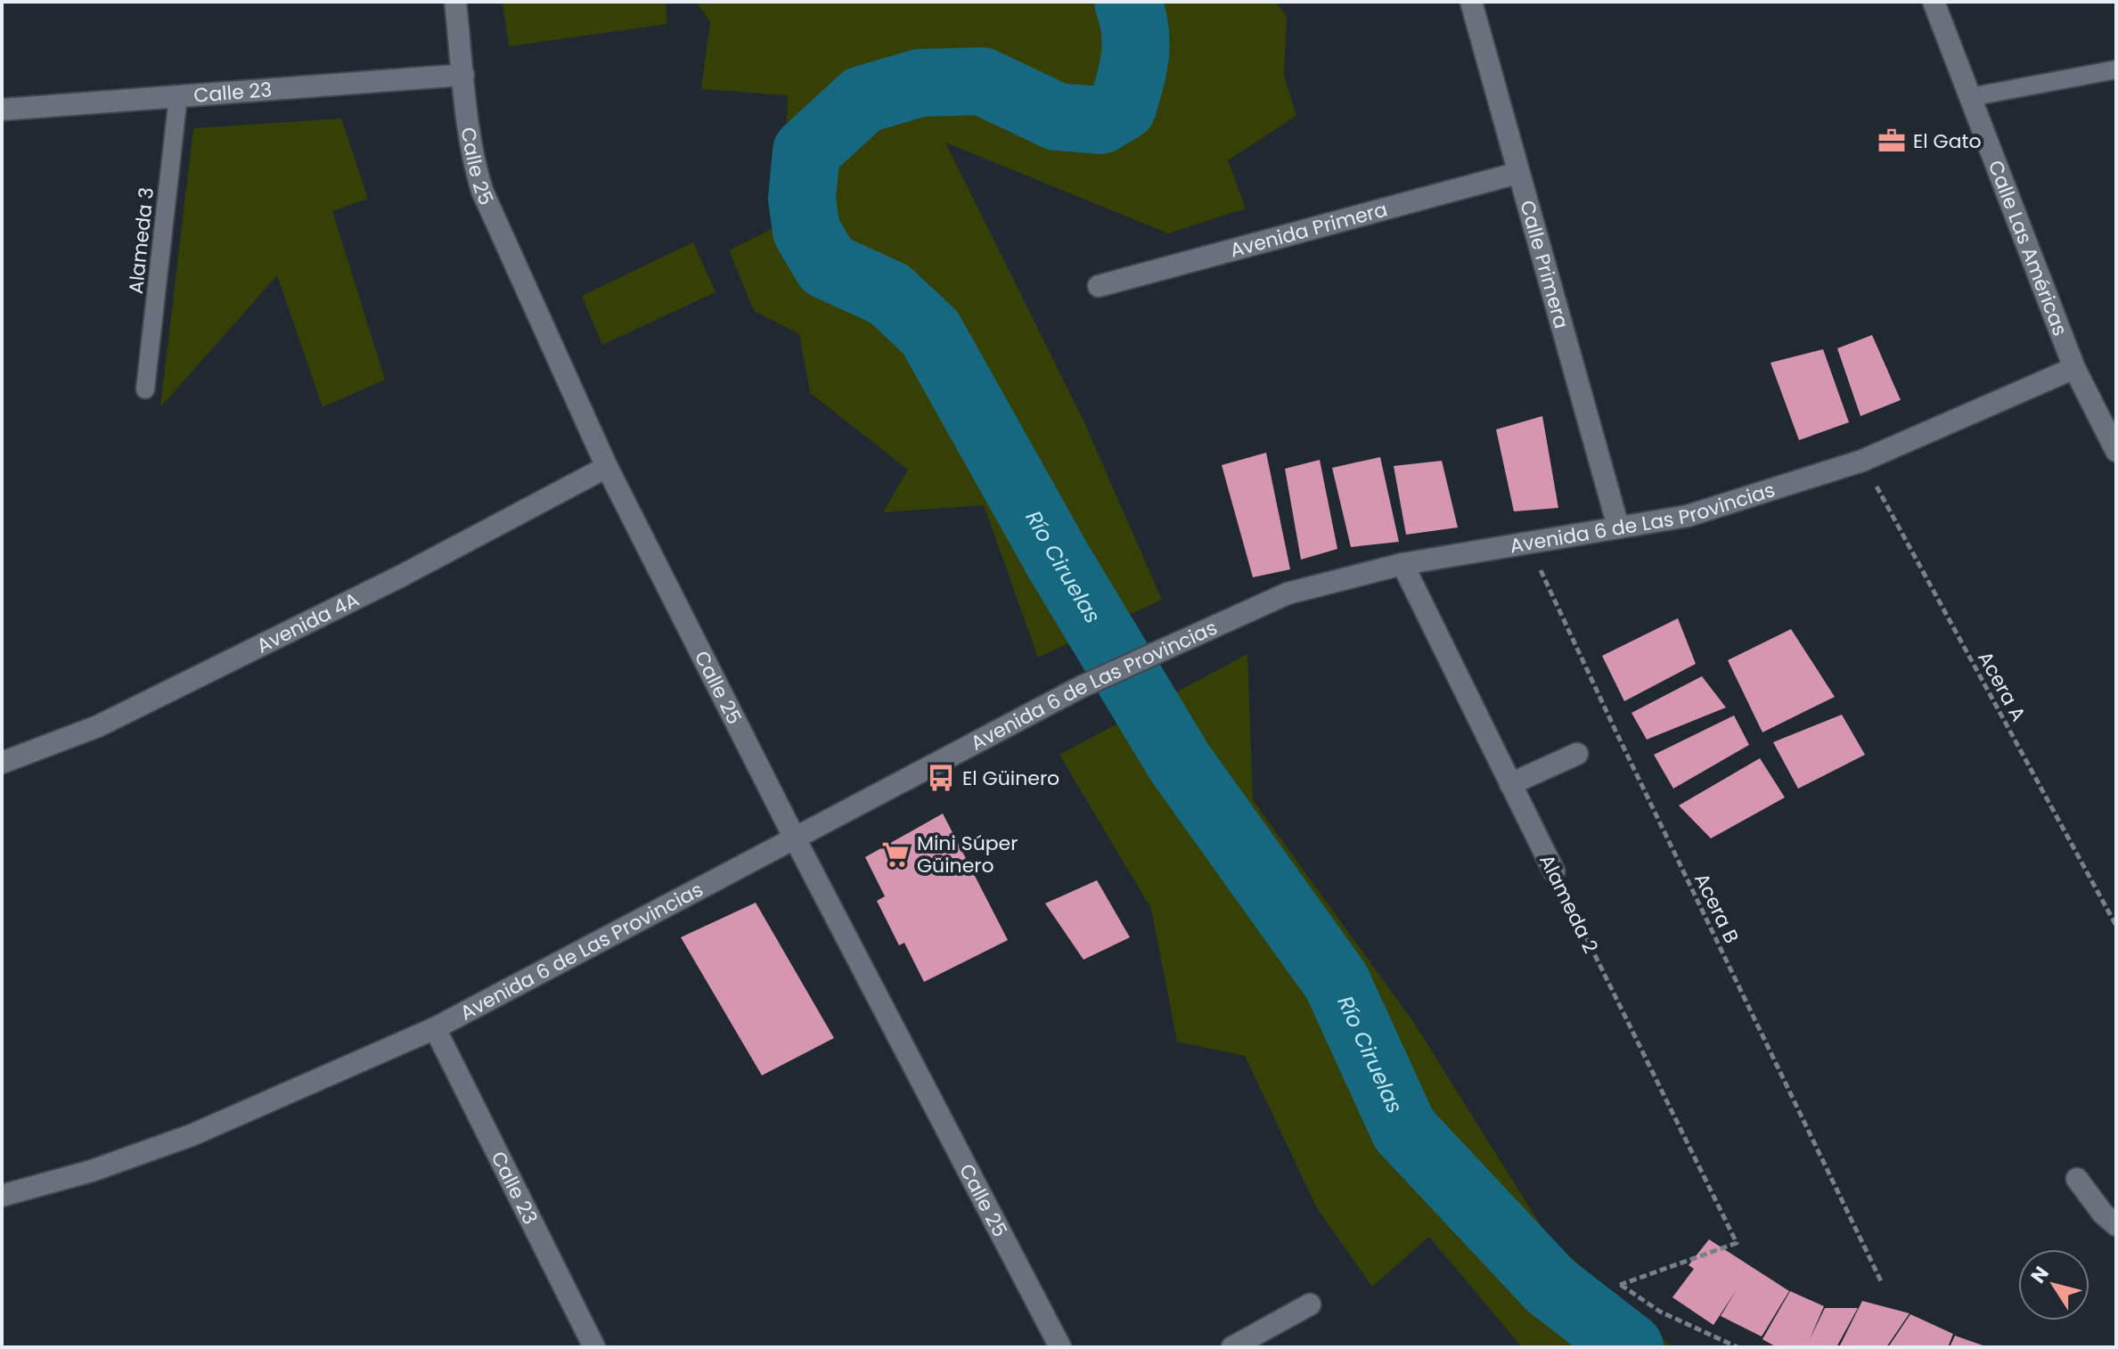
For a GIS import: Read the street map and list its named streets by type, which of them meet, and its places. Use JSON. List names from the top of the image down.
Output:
{
  "streets": {
    "street": [
      "Calle 23",
      "Calle 25",
      "Avenida Primera",
      "Calle Las Américas",
      "Calle Primera",
      "Avenida 6 de Las Provincias",
      "Avenida 4A",
      "Alameda 2"
    ],
    "lane": ["Alameda 3"],
    "path": ["Acera A", "Acera B"]
  },
  "crossings": [
    ["Calle 23", "Calle 25"],
    ["Calle 23", "Alameda 3"],
    ["Calle 23", "Avenida 6 de Las Provincias"],
    ["Calle 25", "Avenida 6 de Las Provincias"],
    ["Calle 25", "Avenida 4A"],
    ["Avenida Primera", "Calle Primera"],
    ["Calle Las Américas", "Avenida 6 de Las Provincias"],
    ["Calle Primera", "Avenida 6 de Las Provincias"],
    ["Avenida 6 de Las Provincias", "Acera A"],
    ["Avenida 6 de Las Provincias", "Alameda 2"],
    ["Avenida 6 de Las Provincias", "Acera B"]
  ],
  "water": ["Río Ciruelas"],
  "places": {
    "office": ["El Gato"],
    "bus stop": ["El Güinero"],
    "supermarket": ["Mini Súper Güinero"]
  },
  "north": "top left"
}
